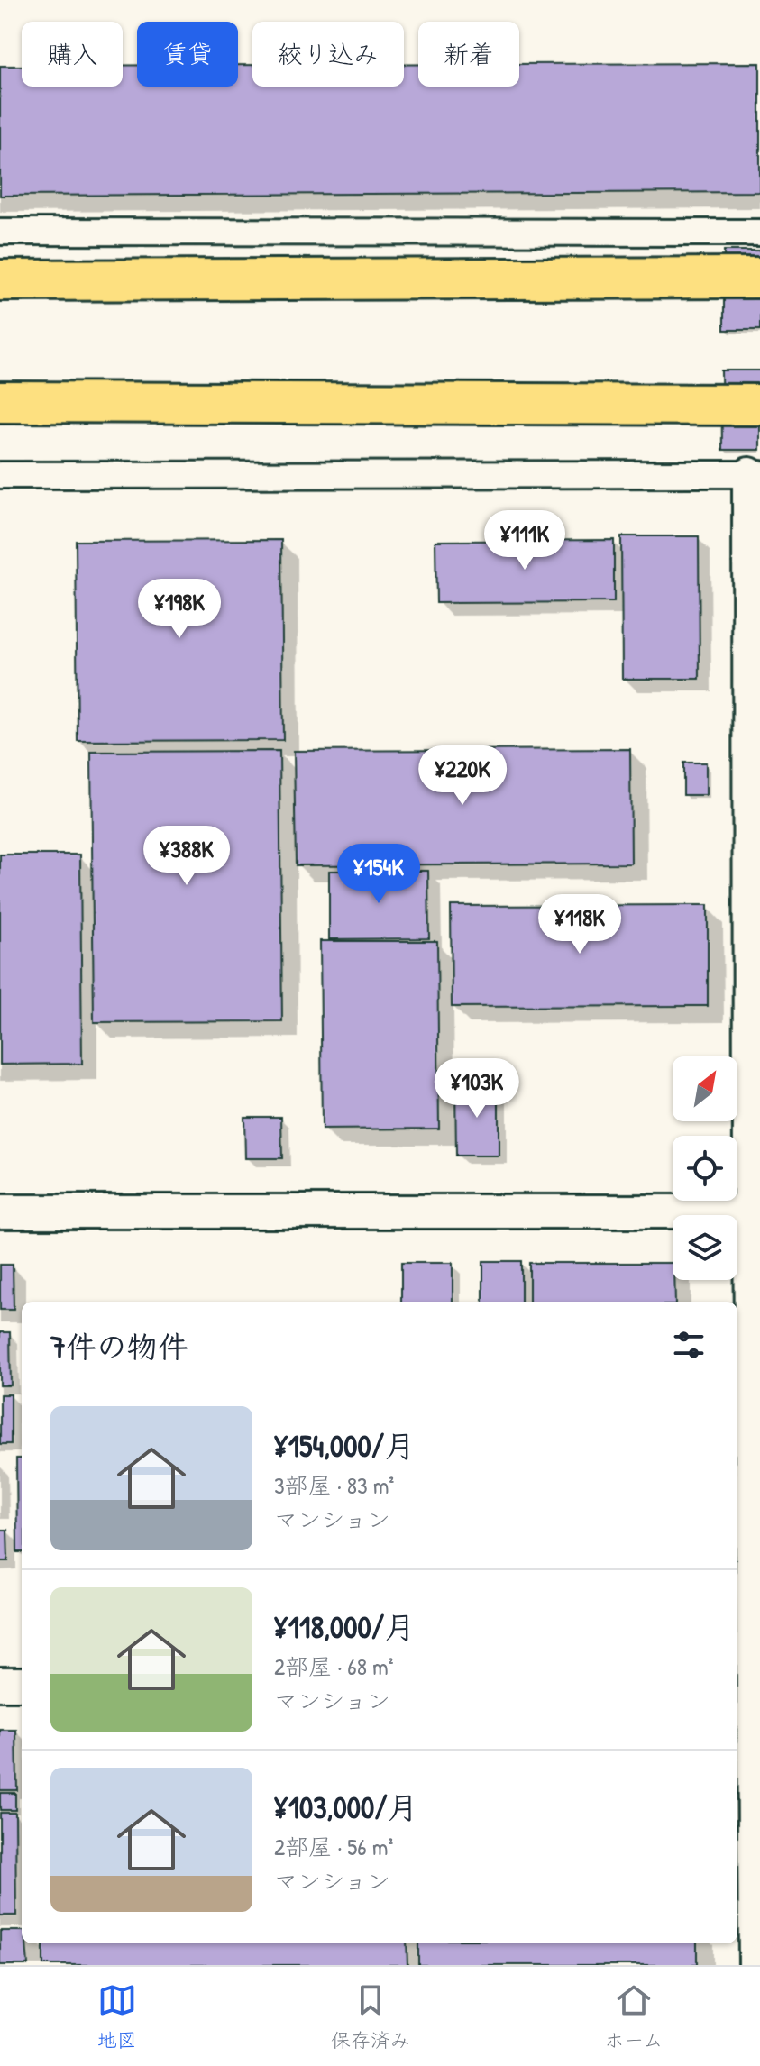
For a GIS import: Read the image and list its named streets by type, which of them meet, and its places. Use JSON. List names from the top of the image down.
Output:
{
  "north": "top right",
  "page": {
    "chip": [
      "購入",
      "賃貸",
      "絞り込み",
      "新着"
    ],
    "price": [
      "¥111K",
      "¥198K",
      "¥220K",
      "¥388K",
      "¥154K",
      "¥118K",
      "¥103K"
    ],
    "heading": "7件の物件",
    "list": [
      {
        "name": "¥154,000/月",
        "note": "3部屋 · 83 m² · マンション"
      },
      {
        "name": "¥118,000/月",
        "note": "2部屋 · 68 m² · マンション"
      },
      {
        "name": "¥103,000/月",
        "note": "2部屋 · 56 m² · マンション"
      }
    ],
    "tabs": ["地図", "保存済み", "ホーム"]
  }
}
